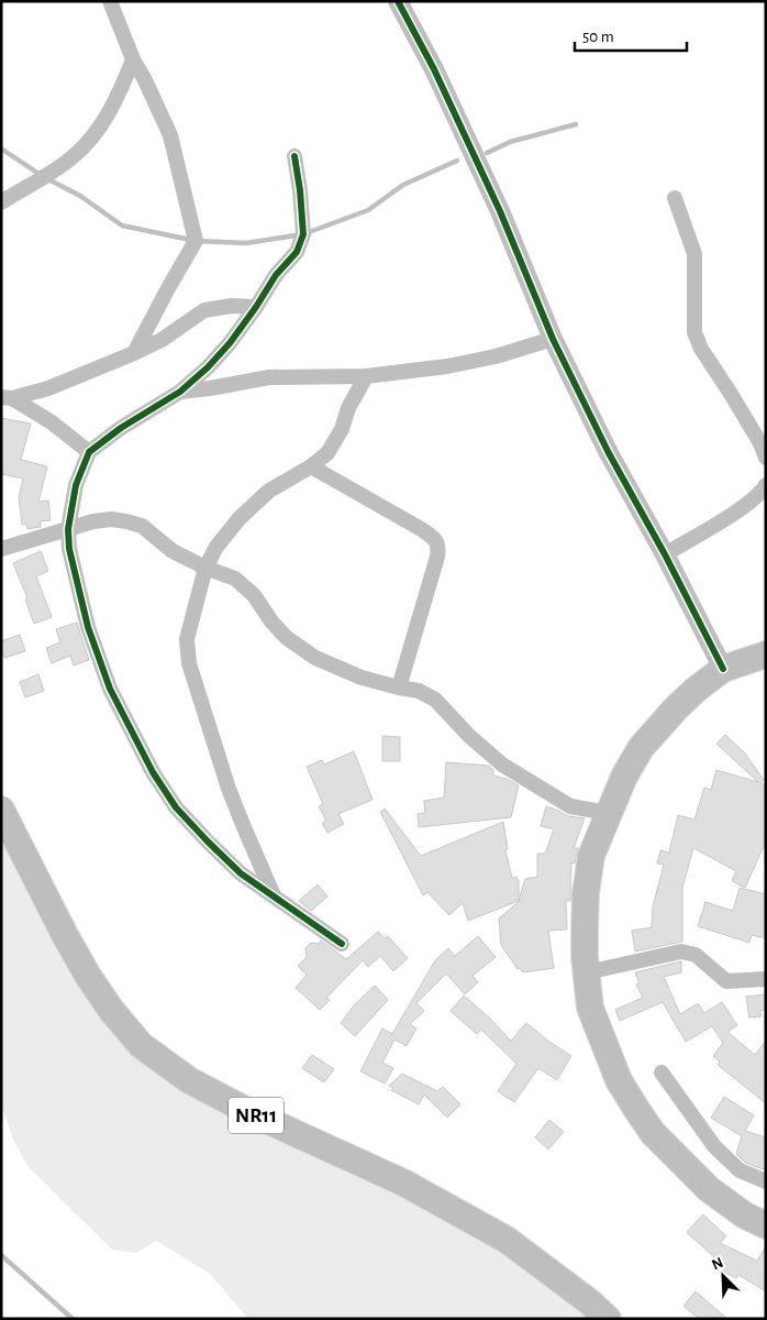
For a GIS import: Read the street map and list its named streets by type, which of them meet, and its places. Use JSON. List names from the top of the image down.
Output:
{
  "streets": {
    "highway": ["NR11"]
  },
  "scale_bar": "50 m",
  "north": "top left"
}
